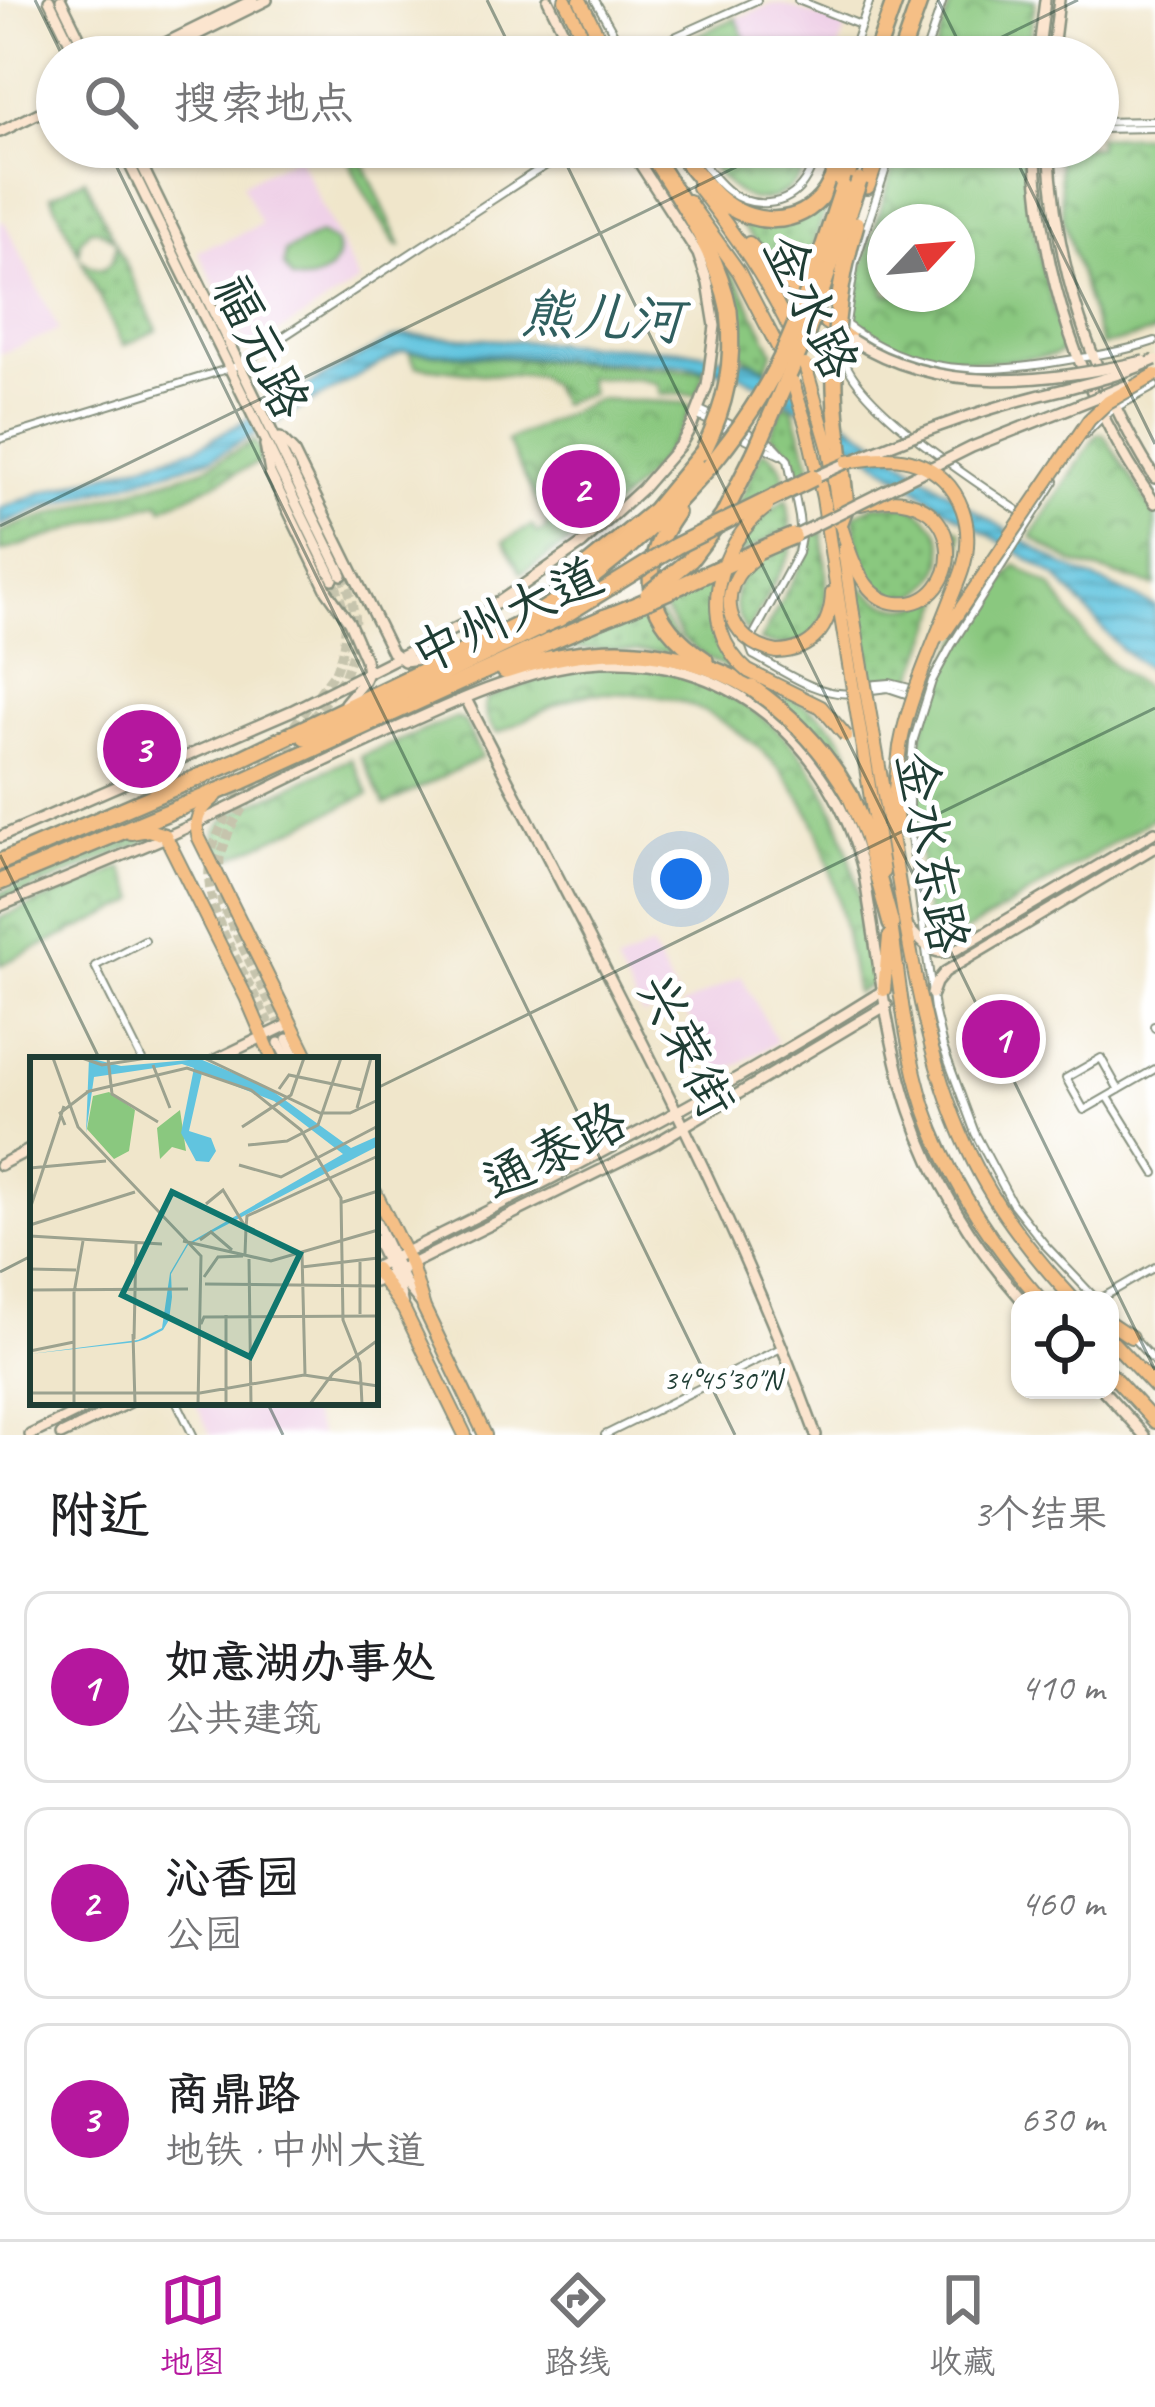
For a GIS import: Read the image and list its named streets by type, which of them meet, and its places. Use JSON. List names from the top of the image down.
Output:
{
  "streets": {
    "highway": ["中州大道"],
    "main road": ["金水路", "金水东路"],
    "street": ["福元路", "兴荣街", "通泰路"]
  },
  "crossings": [
    ["金水路", "金水东路"],
    ["兴荣街", "通泰路"]
  ],
  "water": ["熊儿河"],
  "north": "top right",
  "page": {
    "search": "搜索地点",
    "pins": ["2", "3", "1"],
    "heading": ["附近", "3个结果"],
    "list": [
      {
        "mark": "1",
        "name": "如意湖办事处",
        "note": "公共建筑",
        "value": "410 m"
      },
      {
        "mark": "2",
        "name": "沁香园",
        "note": "公园",
        "value": "460 m"
      },
      {
        "mark": "3",
        "name": "商鼎路",
        "note": "地铁 · 中州大道",
        "value": "630 m"
      }
    ],
    "nav": ["地图", "路线", "收藏"]
  },
  "coordinates": ["34°45'30\"N"]
}
